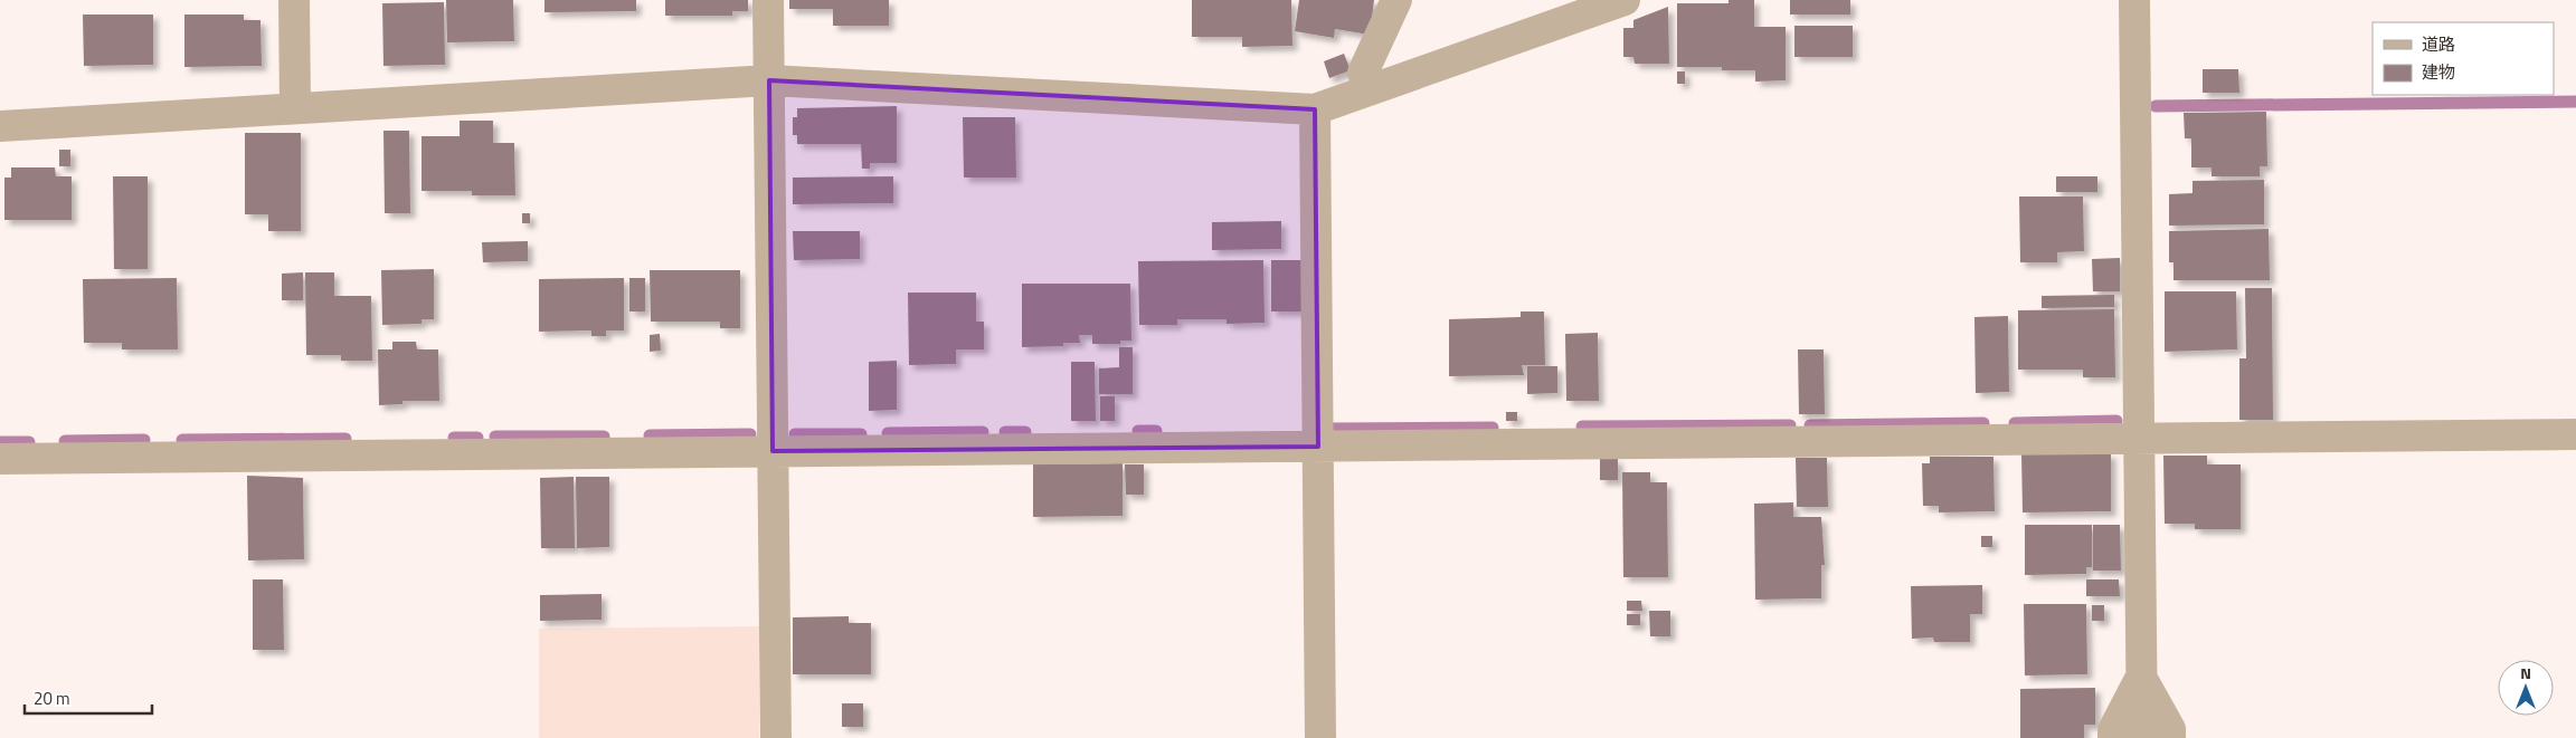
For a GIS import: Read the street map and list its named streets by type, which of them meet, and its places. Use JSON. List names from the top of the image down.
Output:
{
  "legend": ["道路", "建物"],
  "scale_bar": "20 m",
  "north": "top"
}
